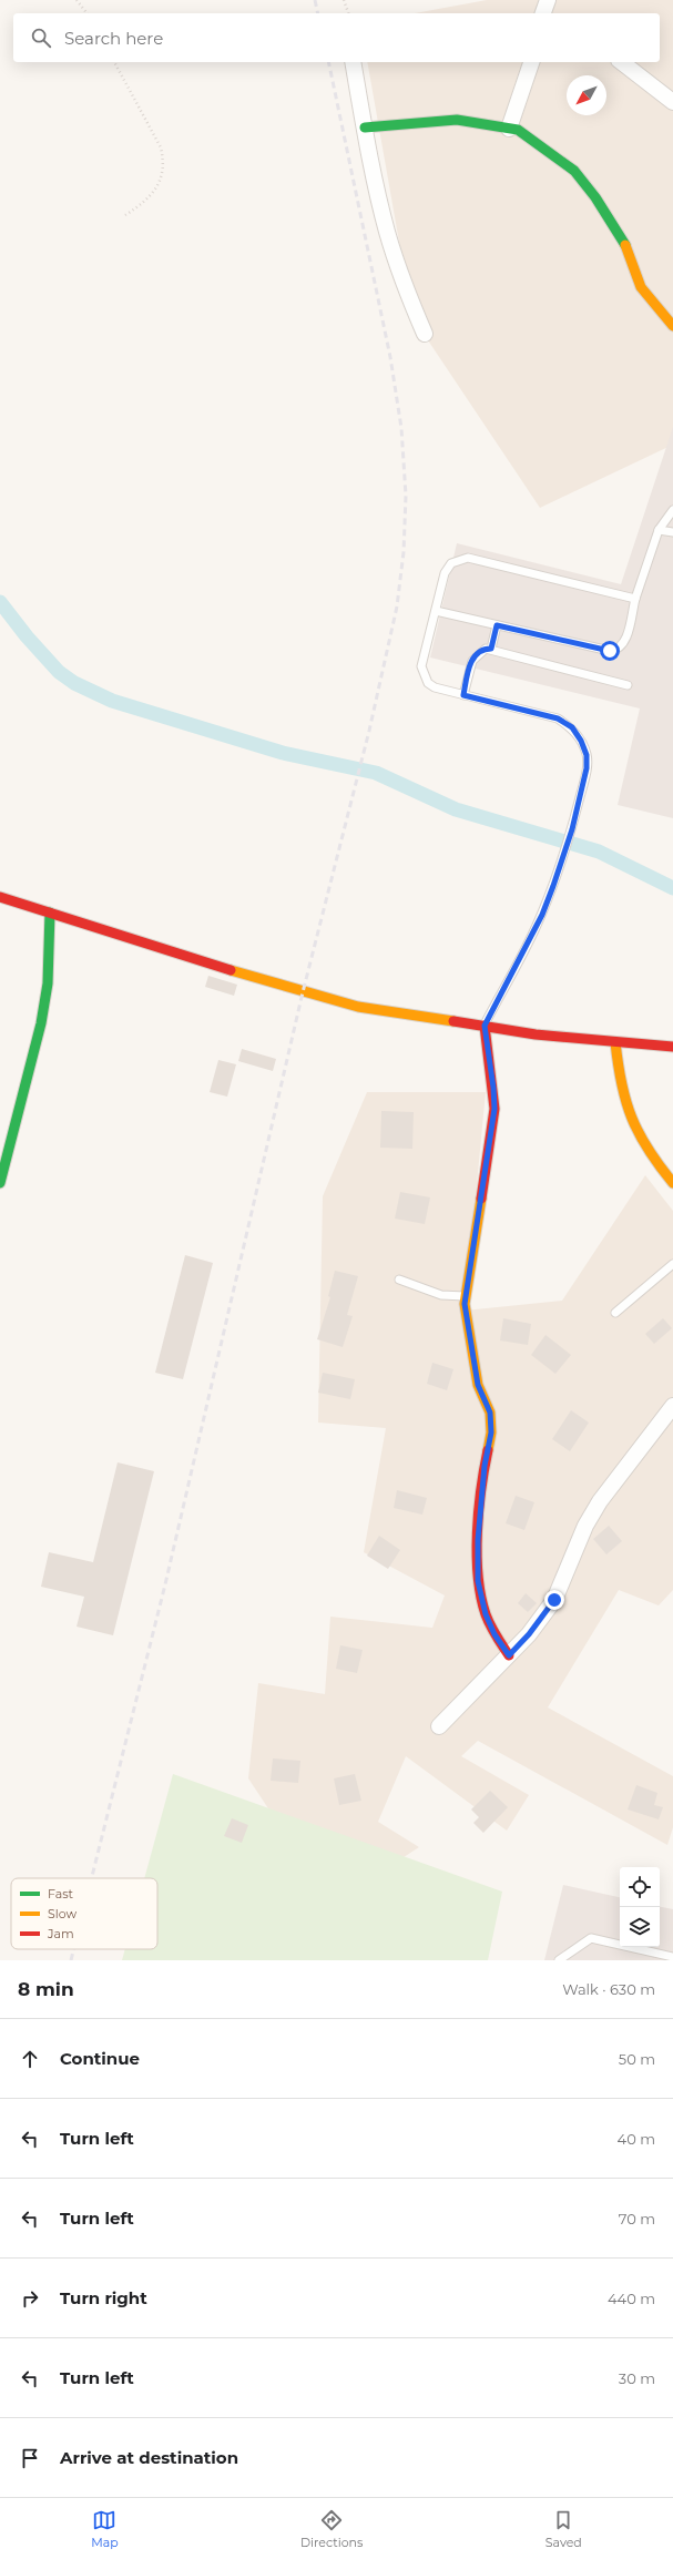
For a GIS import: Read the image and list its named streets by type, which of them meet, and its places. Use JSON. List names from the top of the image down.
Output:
{
  "legend": ["Fast", "Slow", "Jam"],
  "north": "bottom left",
  "page": {
    "search": "Search here",
    "heading": ["8 min", "Walk · 630 m"],
    "list": [
      ["Continue", "50 m"],
      ["Turn left", "40 m"],
      ["Turn left", "70 m"],
      ["Turn right", "440 m"],
      ["Turn left", "30 m"],
      "Arrive at destination"
    ],
    "nav": ["Map", "Directions", "Saved"]
  }
}
